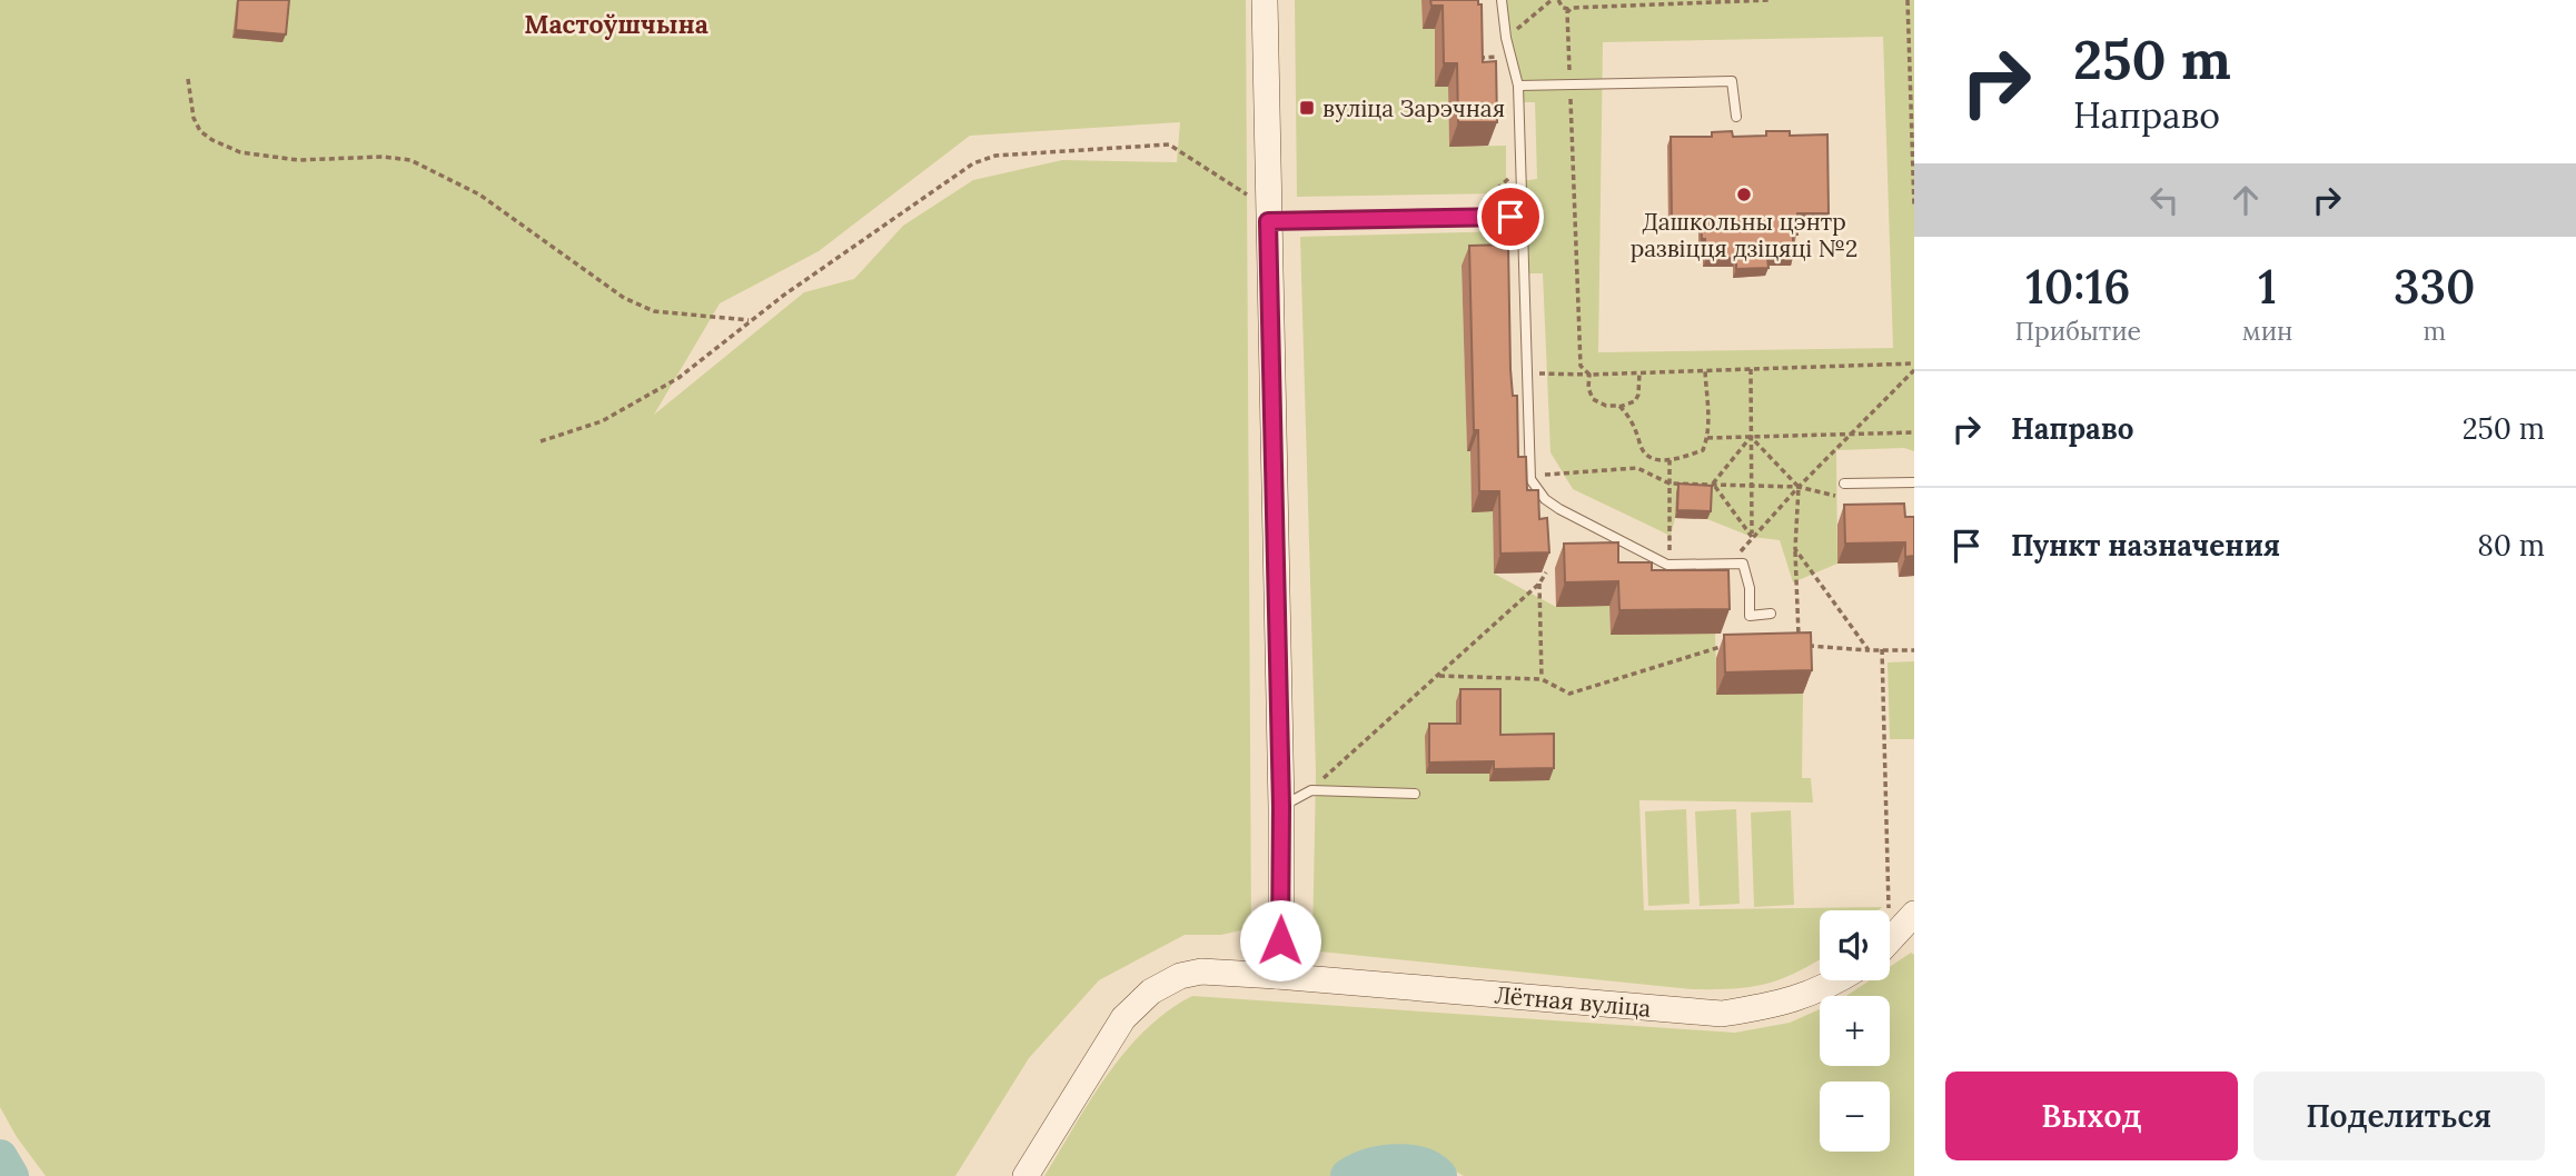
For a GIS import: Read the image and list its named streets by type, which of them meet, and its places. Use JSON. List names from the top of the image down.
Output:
{
  "streets": {
    "street": ["Лётная вуліца"]
  },
  "districts": ["Мастоўшчына"],
  "places": {
    "transit": ["вуліца Зарэчная"],
    "other": ["Дашкольны цэнтр развіцця дзіцяці №2"]
  },
  "page": {
    "turn": ["250 m", "Направо"],
    "eta": [
      "10:16",
      "Прибытие",
      "1",
      "мин",
      "330",
      "m"
    ],
    "list": [
      {
        "name": "Направо",
        "value": "250 m"
      },
      {
        "name": "Пункт назначения",
        "value": "80 m"
      }
    ],
    "map_buttons": ["+", "−"],
    "buttons": ["Выход", "Поделиться"]
  }
}
